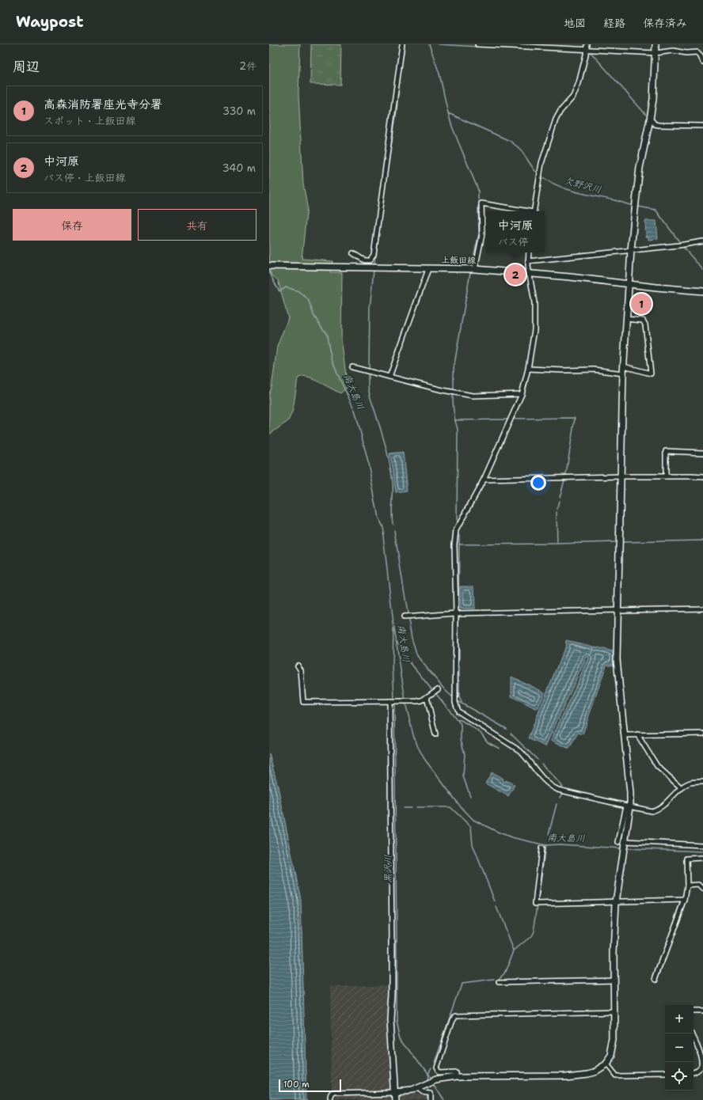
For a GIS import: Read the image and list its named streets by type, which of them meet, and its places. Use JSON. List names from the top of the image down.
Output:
{
  "streets": {
    "street": ["上飯田線"]
  },
  "water": ["欠野沢川", "南大島川", "黒沢川"],
  "scale_bar": "100 m",
  "page": {
    "header": "Waypost",
    "nav": ["地図", "経路", "保存済み"],
    "heading": ["周辺", "2件"],
    "list": [
      {
        "mark": "1",
        "name": "高森消防署座光寺分署",
        "note": "スポット · 上飯田線",
        "value": "330 m"
      },
      {
        "mark": "2",
        "name": "中河原",
        "note": "バス停 · 上飯田線",
        "value": "340 m"
      }
    ],
    "buttons": ["保存", "共有"],
    "popup": ["中河原", "バス停"],
    "pins": ["2", "1"],
    "map_buttons": ["+", "−"],
    "scale": "100 m"
  }
}
